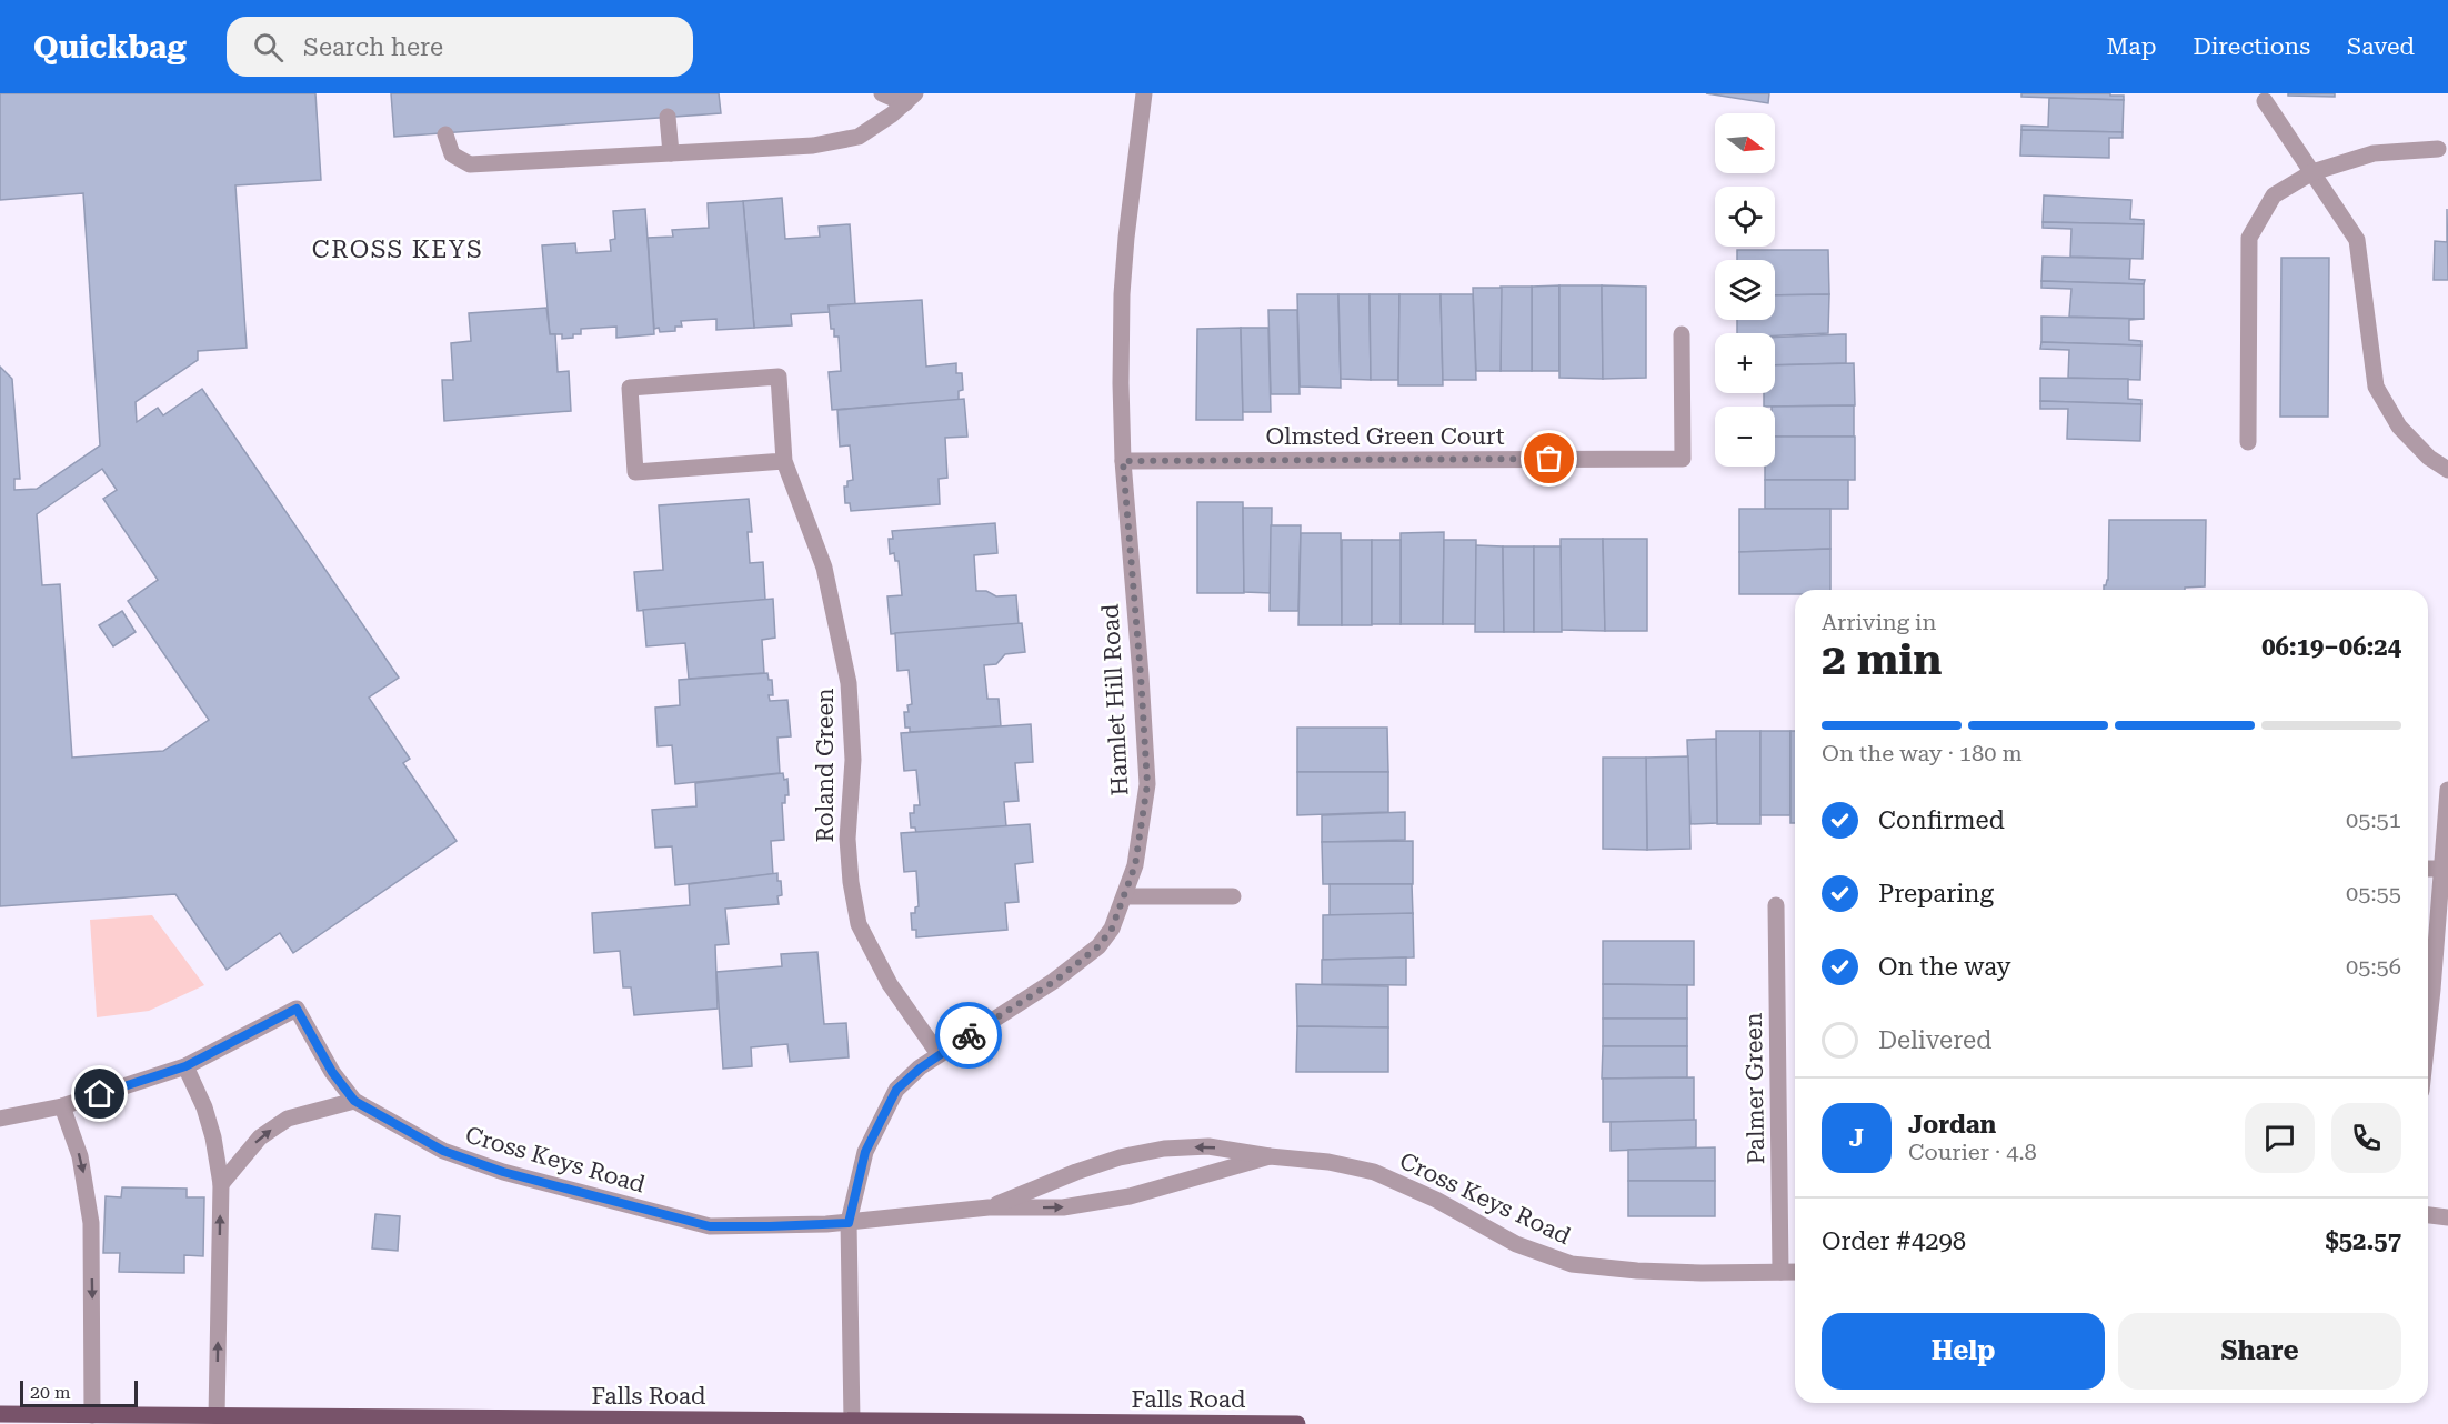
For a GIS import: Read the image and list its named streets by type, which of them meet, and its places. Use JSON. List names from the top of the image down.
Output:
{
  "streets": {
    "main road": ["Falls Road"],
    "street": [
      "Olmsted Green Court",
      "Hamlet Hill Road",
      "Roland Green",
      "Palmer Green",
      "Cross Keys Road"
    ]
  },
  "crossings": [
    ["Olmsted Green Court", "Hamlet Hill Road"],
    ["Hamlet Hill Road", "Roland Green"],
    ["Hamlet Hill Road", "Cross Keys Road"],
    ["Hamlet Hill Road", "Falls Road"],
    ["Palmer Green", "Cross Keys Road"]
  ],
  "districts": ["CROSS KEYS"],
  "scale_bar": "20 m",
  "north": "right",
  "page": {
    "header": "Quickbag",
    "search": "Search here",
    "nav": ["Map", "Directions", "Saved"],
    "map_buttons": ["+", "−"],
    "heading": ["2 min", "Arriving in", "06:19–06:24"],
    "panel": [
      "Jordan",
      "Courier · 4.8",
      "Order #4298",
      "$52.57"
    ],
    "bar": "On the way · 180 m",
    "list": [
      ["Confirmed", "05:51"],
      ["Preparing", "05:55"],
      ["On the way", "05:56"],
      "Delivered"
    ],
    "round": "J",
    "buttons": ["Help", "Share"],
    "scale": "20 m"
  }
}
